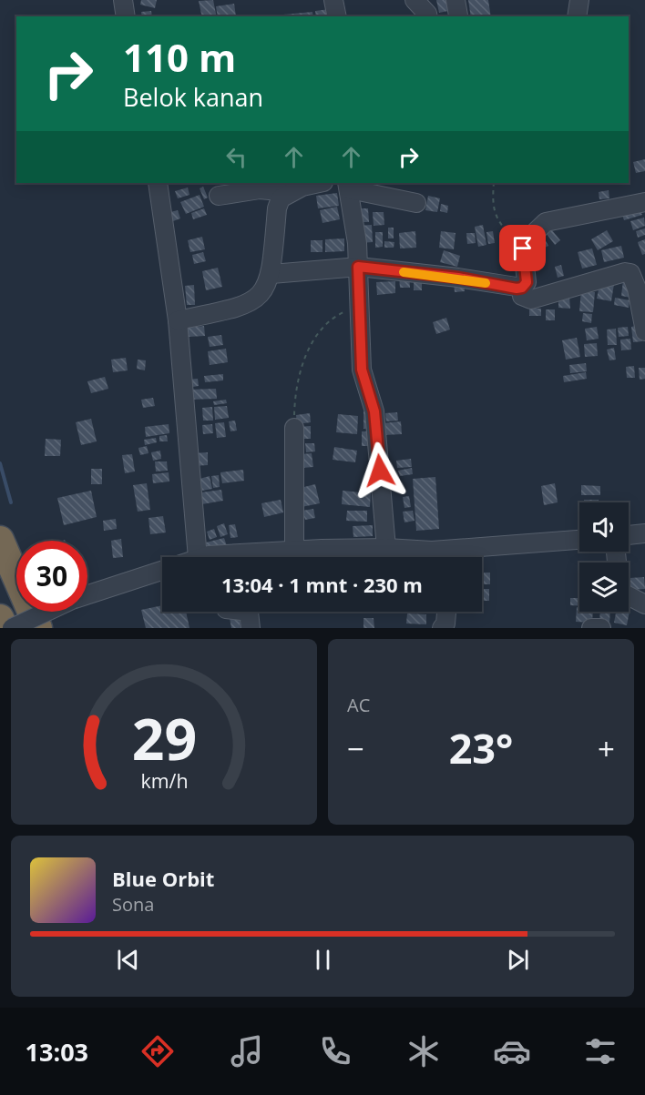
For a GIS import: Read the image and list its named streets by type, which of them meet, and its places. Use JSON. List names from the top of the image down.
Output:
{
  "page": {
    "turn": ["110 m", "Belok kanan"],
    "limit": "30",
    "trip": "13:04 · 1 mnt · 230 m",
    "tile": "AC",
    "heat": ["−", "23°", "+"],
    "song": ["Blue Orbit", "Sona"],
    "tabs": "13:03",
    "gauge": ["29", "km/h"]
  }
}
